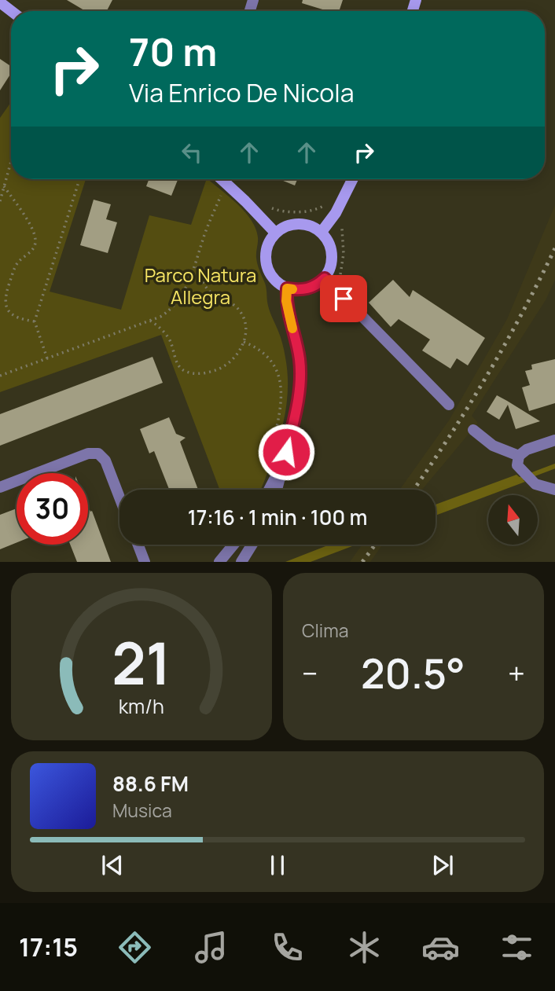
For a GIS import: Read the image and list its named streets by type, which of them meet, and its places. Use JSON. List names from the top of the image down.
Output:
{
  "parks": ["Parco Natura Allegra"],
  "north": "top",
  "page": {
    "turn": ["70 m", "Via Enrico De Nicola"],
    "limit": "30",
    "trip": "17:16 · 1 min · 100 m",
    "tile": "Clima",
    "heat": ["−", "20.5°", "+"],
    "song": ["88.6 FM", "Musica"],
    "tabs": "17:15",
    "gauge": ["21", "km/h"]
  }
}
